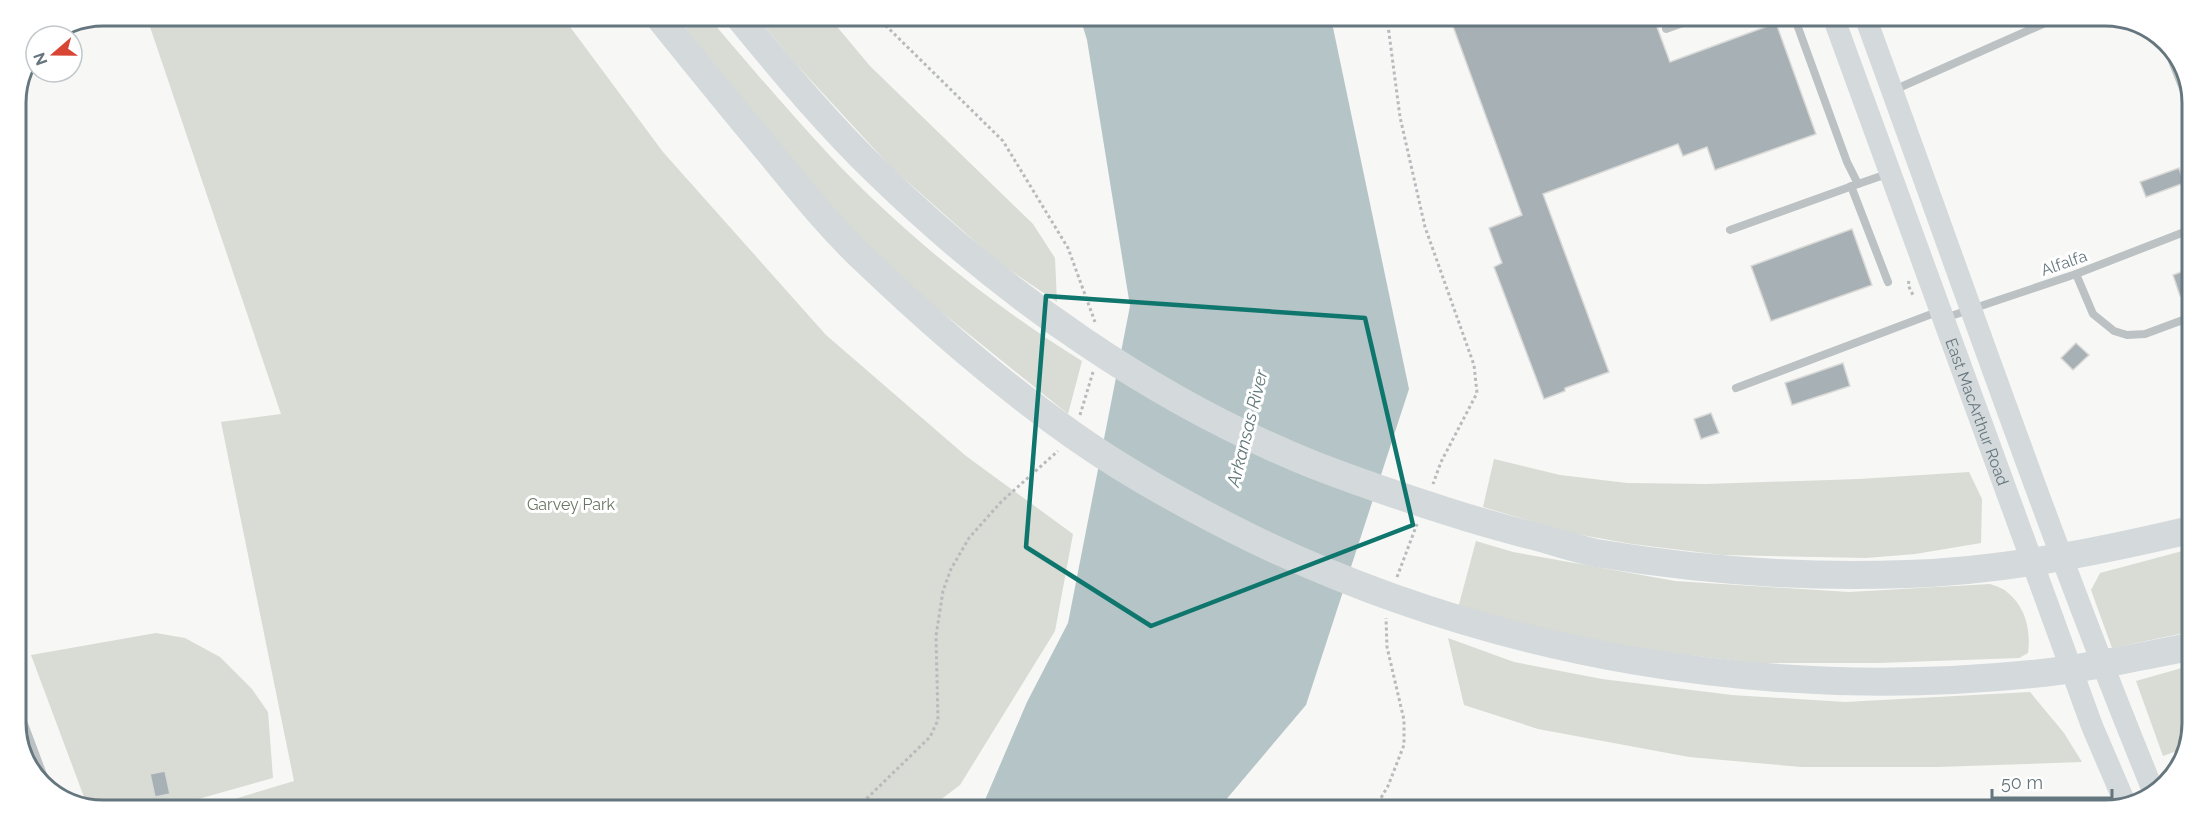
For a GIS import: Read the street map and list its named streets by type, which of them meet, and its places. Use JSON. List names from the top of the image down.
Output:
{
  "streets": {
    "street": ["East MacArthur Road"],
    "lane": ["Alfalfa"]
  },
  "crossings": [
    ["Alfalfa", "East MacArthur Road"]
  ],
  "water": ["Arkansas River"],
  "parks": ["Garvey Park"],
  "scale_bar": "50 m",
  "north": "left"
}
